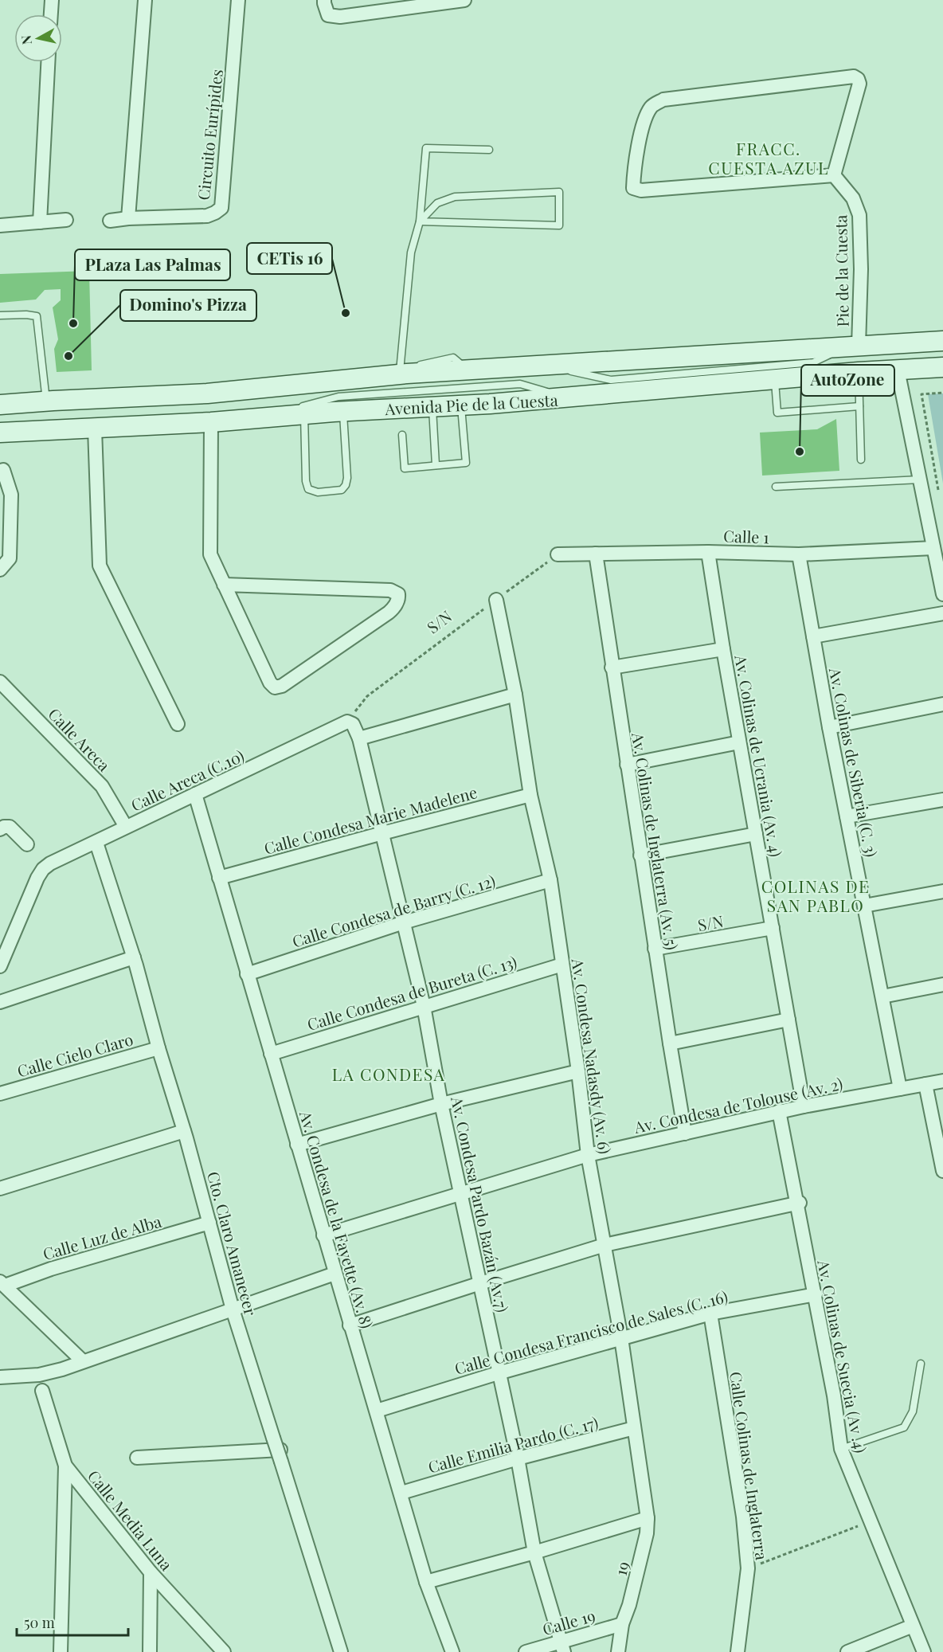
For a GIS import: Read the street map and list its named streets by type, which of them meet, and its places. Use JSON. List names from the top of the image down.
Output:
{
  "streets": {
    "main road": ["Avenida Pie de la Cuesta"],
    "street": [
      "Circuito Eurípides",
      "Pie de la Cuesta",
      "Calle 1",
      "S/N",
      "Calle Areca",
      "Av. Colinas de Ucrania (Av. 4)",
      "Av. Colinas de Siberia (C. 3)",
      "Calle Areca (C.10)",
      "Calle Condesa Marie Madelene",
      "Av. Colinas de Inglaterra (Av. 5)",
      "Calle Condesa de Barry (C. 12)",
      "Calle Condesa de Bureta (C. 13)",
      "Calle Cielo Claro",
      "Av. Condesa Nadasdy (Av. 6)",
      "Av. Condesa de Tolouse (Av. 2)",
      "Av. Condesa Pardo Bazán (Av.7)",
      "Av. Condesa de la Fayette (Av. 8)",
      "Calle Luz de Alba",
      "Cto. Claro Amanecer",
      "Calle Condesa Francisco de Sales (C. 16)",
      "Av. Colinas de Suecia (Av .4)",
      "Calle Emilia Pardo (C. 17)",
      "Calle Colinas de Inglaterra",
      "Calle Media Luna",
      "19",
      "Calle 19"
    ]
  },
  "crossings": [
    ["Pie de la Cuesta", "Avenida Pie de la Cuesta"],
    ["Calle 1", "S/N"],
    ["Calle 1", "Av. Colinas de Ucrania (Av. 4)"],
    ["Calle 1", "Av. Colinas de Siberia (C. 3)"],
    ["Calle 1", "Av. Colinas de Inglaterra (Av. 5)"],
    ["S/N", "Av. Colinas de Ucrania (Av. 4)"],
    ["S/N", "Calle Areca (C.10)"],
    ["S/N", "Av. Colinas de Inglaterra (Av. 5)"],
    ["S/N", "Av. Condesa Nadasdy (Av. 6)"],
    ["S/N", "Av. Condesa Pardo Bazán (Av.7)"],
    ["Calle Areca", "Calle Areca (C.10)"],
    ["Av. Colinas de Ucrania (Av. 4)", "Av. Condesa de Tolouse (Av. 2)"],
    ["Av. Colinas de Siberia (C. 3)", "Av. Condesa de Tolouse (Av. 2)"],
    ["Calle Areca (C.10)", "Av. Condesa Pardo Bazán (Av.7)"],
    ["Calle Areca (C.10)", "Av. Condesa de la Fayette (Av. 8)"],
    ["Calle Areca (C.10)", "Cto. Claro Amanecer"],
    ["Calle Condesa Marie Madelene", "Av. Condesa Nadasdy (Av. 6)"],
    ["Calle Condesa Marie Madelene", "Av. Condesa Pardo Bazán (Av.7)"],
    ["Calle Condesa Marie Madelene", "Av. Condesa de la Fayette (Av. 8)"],
    ["Av. Colinas de Inglaterra (Av. 5)", "Av. Condesa de Tolouse (Av. 2)"],
    ["Calle Condesa de Barry (C. 12)", "Av. Condesa Nadasdy (Av. 6)"],
    ["Calle Condesa de Barry (C. 12)", "Av. Condesa Pardo Bazán (Av.7)"],
    ["Calle Condesa de Barry (C. 12)", "Av. Condesa de la Fayette (Av. 8)"],
    ["Calle Condesa de Bureta (C. 13)", "Av. Condesa Nadasdy (Av. 6)"],
    ["Calle Condesa de Bureta (C. 13)", "Av. Condesa Pardo Bazán (Av.7)"],
    ["Calle Condesa de Bureta (C. 13)", "Av. Condesa de la Fayette (Av. 8)"],
    ["Calle Cielo Claro", "Cto. Claro Amanecer"],
    ["Av. Condesa Nadasdy (Av. 6)", "Av. Condesa de Tolouse (Av. 2)"],
    ["Av. Condesa Nadasdy (Av. 6)", "Calle Condesa Francisco de Sales (C. 16)"],
    ["Av. Condesa Nadasdy (Av. 6)", "Calle Emilia Pardo (C. 17)"],
    ["Av. Condesa Nadasdy (Av. 6)", "19"],
    ["Av. Condesa de Tolouse (Av. 2)", "Av. Condesa Pardo Bazán (Av.7)"],
    ["Av. Condesa de Tolouse (Av. 2)", "Av. Condesa de la Fayette (Av. 8)"],
    ["Av. Condesa de Tolouse (Av. 2)", "Av. Colinas de Suecia (Av .4)"],
    ["Av. Condesa Pardo Bazán (Av.7)", "Calle Condesa Francisco de Sales (C. 16)"],
    ["Av. Condesa Pardo Bazán (Av.7)", "Calle Emilia Pardo (C. 17)"],
    ["Av. Condesa Pardo Bazán (Av.7)", "Calle 19"],
    ["Av. Condesa de la Fayette (Av. 8)", "Calle Condesa Francisco de Sales (C. 16)"],
    ["Av. Condesa de la Fayette (Av. 8)", "Calle Emilia Pardo (C. 17)"],
    ["Calle Luz de Alba", "Cto. Claro Amanecer"],
    ["Calle Condesa Francisco de Sales (C. 16)", "Av. Colinas de Suecia (Av .4)"],
    ["Calle Condesa Francisco de Sales (C. 16)", "Calle Colinas de Inglaterra"],
    ["19", "Calle 19"]
  ],
  "districts": ["FRACC. CUESTA AZUL", "COLINAS DE SAN PABLO", "LA CONDESA"],
  "places": [
    "CETis 16",
    "PLaza Las Palmas",
    "Domino's Pizza",
    "AutoZone"
  ],
  "scale_bar": "50 m",
  "north": "left"
}
